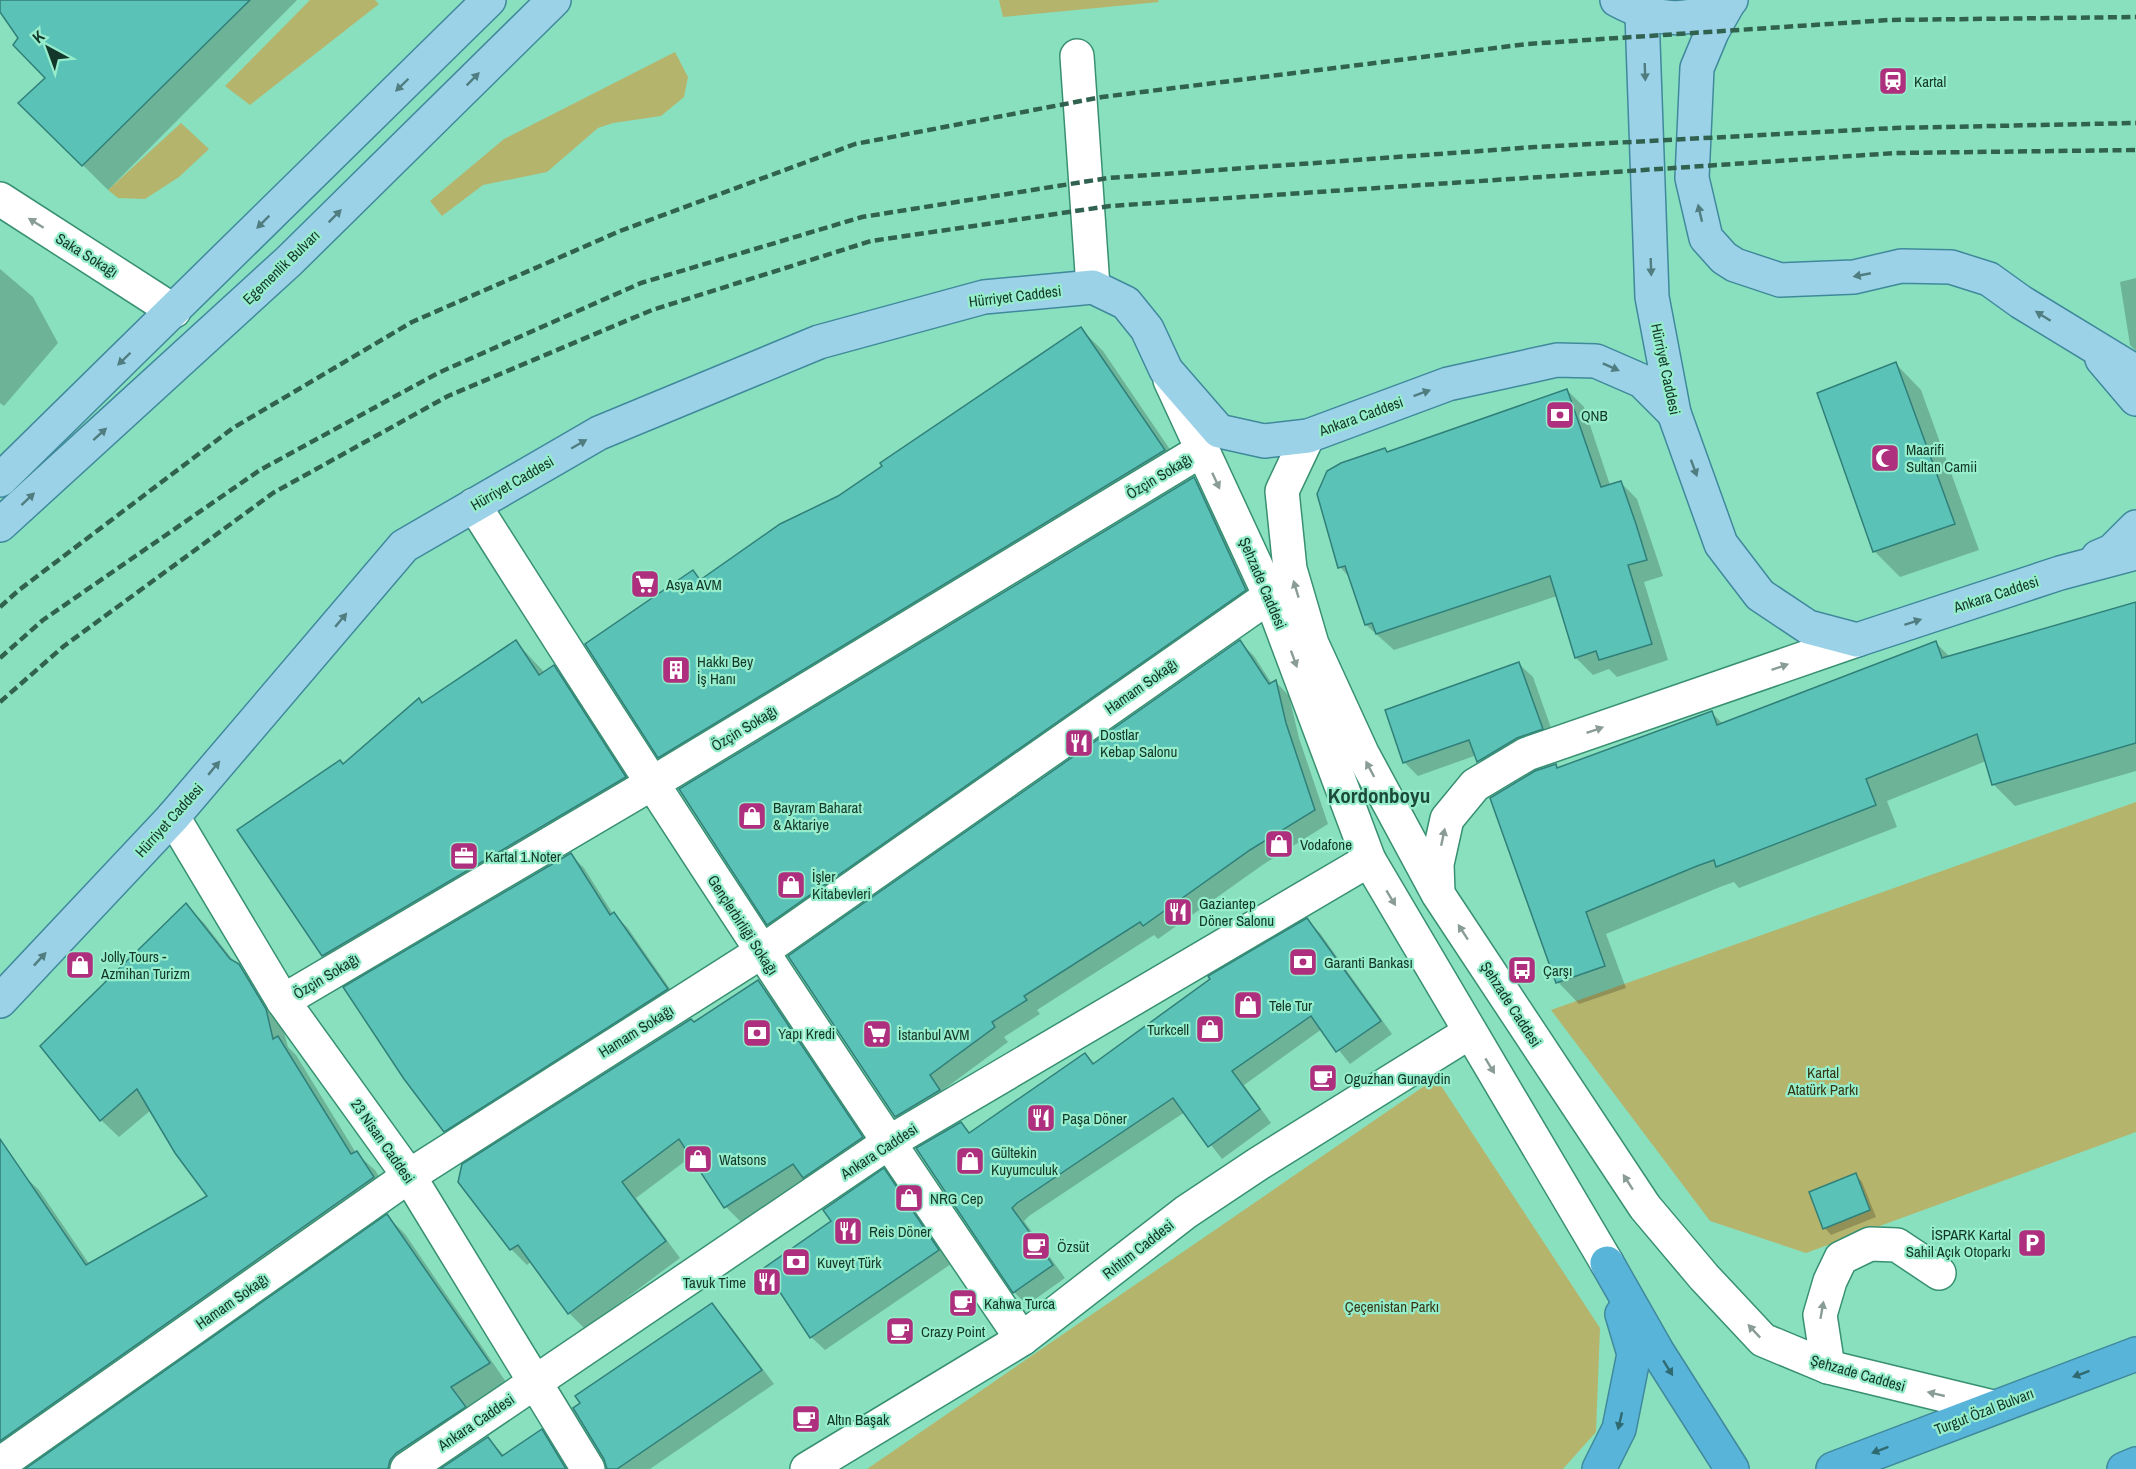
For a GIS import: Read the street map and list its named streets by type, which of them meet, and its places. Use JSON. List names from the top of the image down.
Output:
{
  "streets": {
    "highway": ["Turgut Özal Bulvarı"],
    "main road": ["Egemenlik Bulvarı", "Hürriyet Caddesi", "Ankara Caddesi"],
    "street": [
      "Saka Sokağı",
      "Özçin Sokağı",
      "Şehzade Caddesi",
      "Hamam Sokağı",
      "Gençlerbirliği Sokağı",
      "23 Nisan Caddesi",
      "Rıhtım Caddesi"
    ]
  },
  "crossings": [
    ["Hürriyet Caddesi", "Ankara Caddesi"],
    ["Hürriyet Caddesi", "Gençlerbirliği Sokağı"],
    ["Hürriyet Caddesi", "23 Nisan Caddesi"],
    ["Ankara Caddesi", "Şehzade Caddesi"],
    ["Ankara Caddesi", "Gençlerbirliği Sokağı"],
    ["Ankara Caddesi", "23 Nisan Caddesi"],
    ["Özçin Sokağı", "Şehzade Caddesi"],
    ["Özçin Sokağı", "Gençlerbirliği Sokağı"],
    ["Özçin Sokağı", "23 Nisan Caddesi"],
    ["Şehzade Caddesi", "Hamam Sokağı"],
    ["Şehzade Caddesi", "Rıhtım Caddesi"],
    ["Şehzade Caddesi", "Turgut Özal Bulvarı"],
    ["Hamam Sokağı", "Gençlerbirliği Sokağı"],
    ["Hamam Sokağı", "23 Nisan Caddesi"],
    ["Gençlerbirliği Sokağı", "Rıhtım Caddesi"]
  ],
  "one_way": ["Saka Sokağı", "Turgut Özal Bulvarı"],
  "districts": ["Kordonboyu"],
  "parks": ["Kartal Atatürk Parkı", "Çeçenistan Parkı"],
  "places": {
    "station": ["Kartal"],
    "bank": [
      "QNB",
      "Garanti Bankası",
      "Yapı Kredi",
      "Kuveyt Türk"
    ],
    "mosque": ["Maarifi Sultan Camii"],
    "supermarket": ["Asya AVM", "İstanbul AVM"],
    "building": ["Hakkı Bey İş Hanı"],
    "restaurant": [
      "Dostlar Kebap Salonu",
      "Gaziantep Döner Salonu",
      "Paşa Döner",
      "Reis Döner",
      "Tavuk Time"
    ],
    "shop": [
      "Bayram Baharat & Aktariye",
      "Vodafone",
      "İşler Kitabevleri",
      "Jolly Tours - Azmihan Turizm",
      "Tele Tur",
      "Turkcell",
      "Watsons",
      "Gültekin Kuyumculuk",
      "NRG Cep"
    ],
    "office": ["Kartal 1.Noter"],
    "bus stop": ["Çarşı"],
    "cafe": [
      "Oguzhan Gunaydin",
      "Özsüt",
      "Kahwa Turca",
      "Crazy Point",
      "Altın Başak"
    ],
    "parking": ["İSPARK Kartal Sahil Açık Otoparkı"]
  },
  "north": "top left"
}
